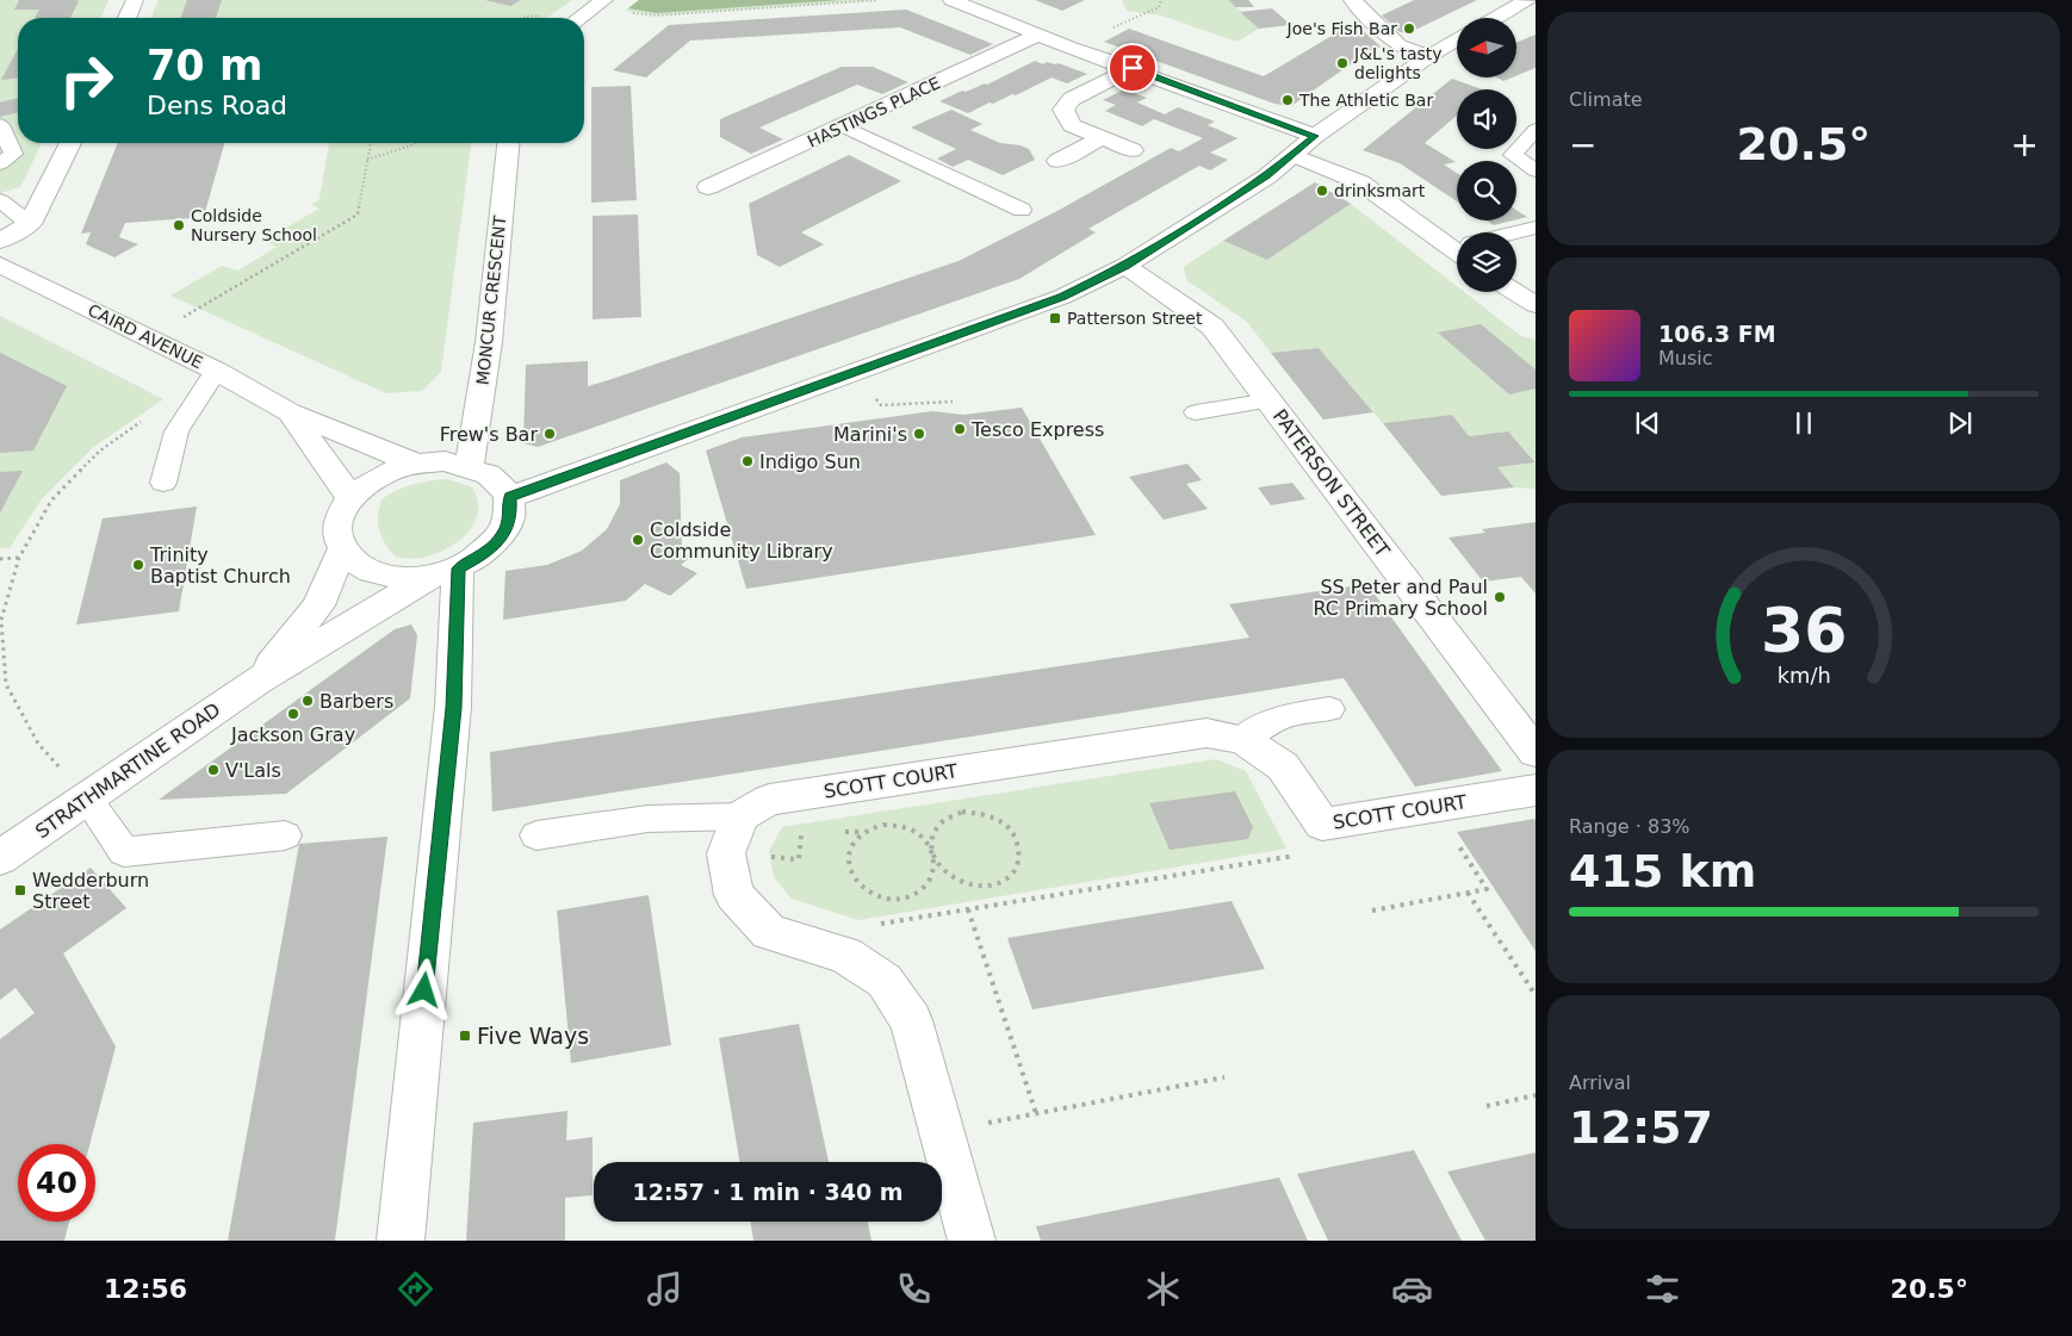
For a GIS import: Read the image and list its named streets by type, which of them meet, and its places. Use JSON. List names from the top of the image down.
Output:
{
  "streets": {
    "street": [
      "HASTINGS PLACE",
      "MONCUR CRESCENT",
      "CAIRD AVENUE",
      "PATERSON STREET",
      "STRATHMARTINE ROAD",
      "SCOTT COURT"
    ]
  },
  "crossings": [
    ["MONCUR CRESCENT", "CAIRD AVENUE"],
    ["MONCUR CRESCENT", "STRATHMARTINE ROAD"],
    ["CAIRD AVENUE", "STRATHMARTINE ROAD"]
  ],
  "places": {
    "other": [
      "Joe's Fish Bar",
      "J&L's tasty delights",
      "The Athletic Bar",
      "drinksmart",
      "Coldside Nursery School",
      "Tesco Express",
      "Frew's Bar",
      "Marini's",
      "Indigo Sun",
      "Coldside Community Library",
      "Trinity Baptist Church",
      "SS Peter and Paul RC Primary School",
      "Barbers",
      "Jackson Gray",
      "V'Lals"
    ],
    "transit": ["Patterson Street", "Wedderburn Street", "Five Ways"]
  },
  "north": "left",
  "page": {
    "tile": [
      "Climate",
      ["Range · 83%", "415 km"],
      ["Arrival", "12:57"]
    ],
    "turn": ["70 m", "Dens Road"],
    "heat": ["−", "20.5°", "+"],
    "song": ["106.3 FM", "Music"],
    "limit": "40",
    "trip": "12:57 · 1 min · 340 m",
    "tabs": ["12:56", "20.5°"],
    "gauge": ["36", "km/h"]
  }
}
